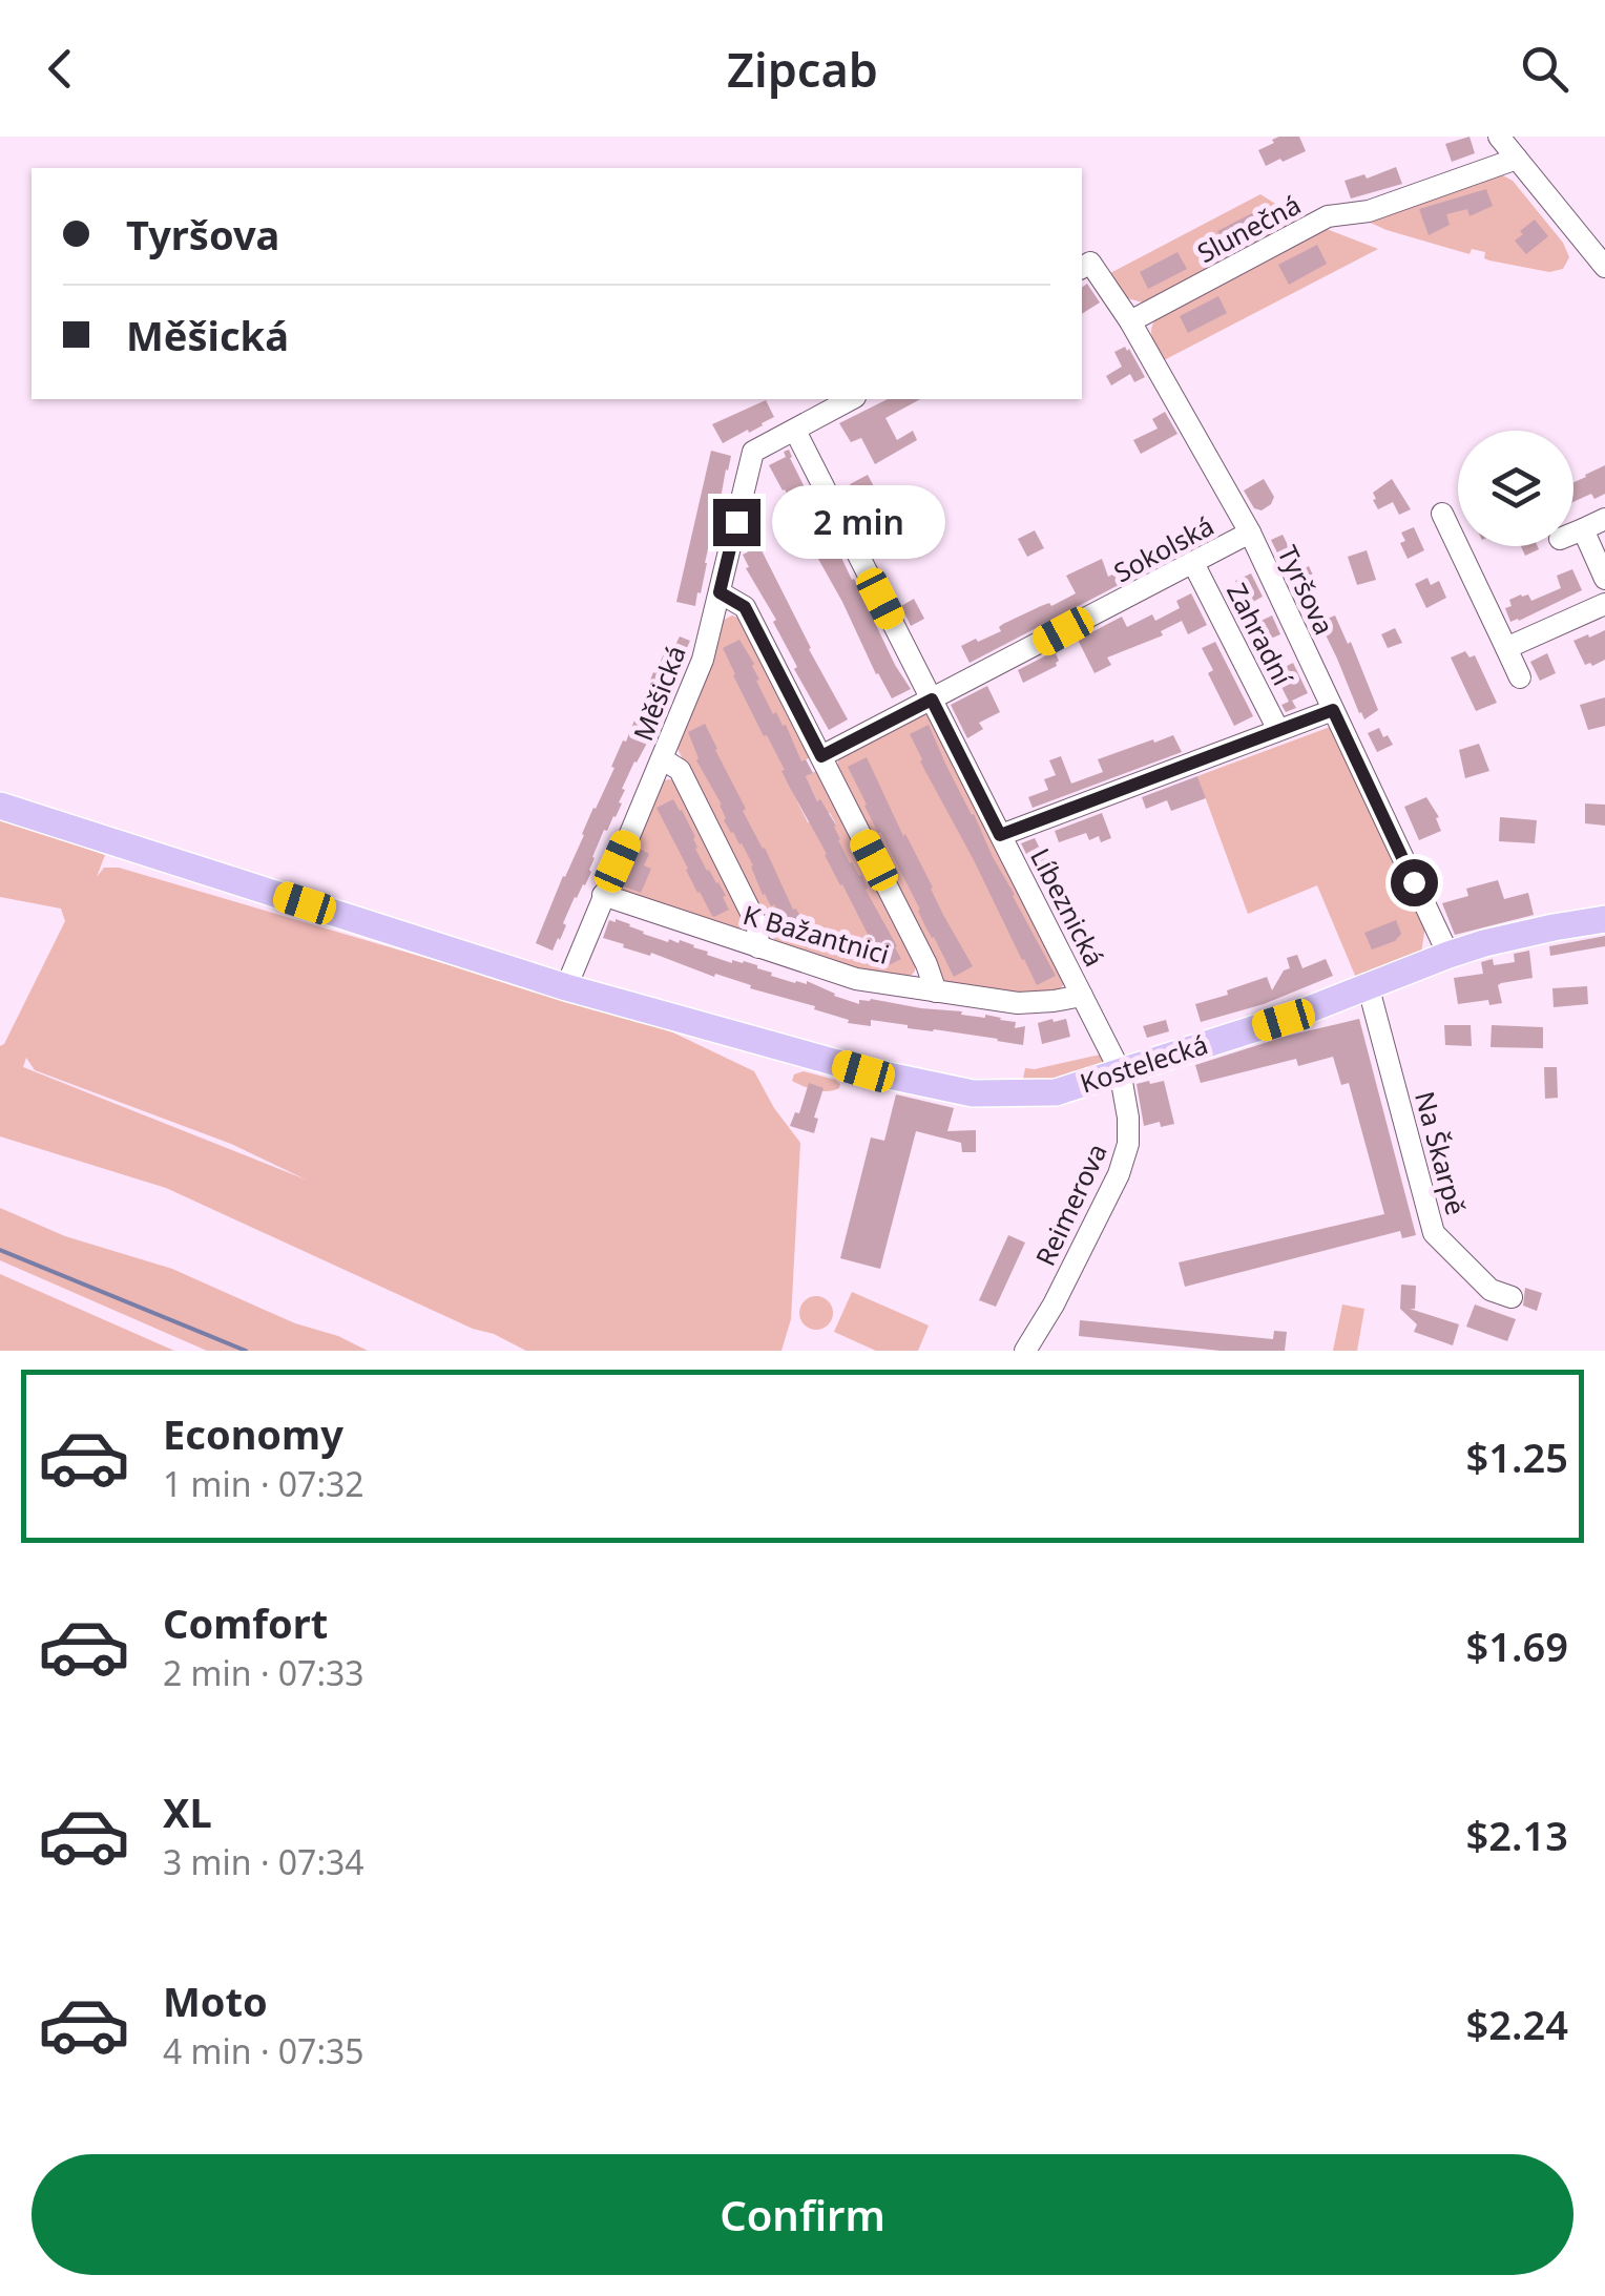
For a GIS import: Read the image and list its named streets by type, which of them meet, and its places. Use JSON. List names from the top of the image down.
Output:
{
  "streets": {
    "main road": ["Kostelecká"],
    "street": [
      "Slunečná",
      "Sokolská",
      "Tyršova",
      "Zahradní",
      "Měšická",
      "Líbeznická",
      "K Bažantnici",
      "Na Škarpě",
      "Reimerova"
    ]
  },
  "crossings": [
    ["Slunečná", "Tyršova"],
    ["Sokolská", "Tyršova"],
    ["Sokolská", "Zahradní"],
    ["Sokolská", "Líbeznická"],
    ["Tyršova", "Kostelecká"],
    ["Měšická", "Líbeznická"],
    ["Měšická", "K Bažantnici"],
    ["Měšická", "Kostelecká"],
    ["Líbeznická", "K Bažantnici"],
    ["Líbeznická", "Kostelecká"],
    ["Líbeznická", "Reimerova"],
    ["Kostelecká", "Na Škarpě"],
    ["Kostelecká", "Reimerova"]
  ],
  "page": {
    "header": "Zipcab",
    "banner": ["Tyršova", "Měšická"],
    "bubble": "2 min",
    "list": [
      {
        "name": "Economy",
        "note": "1 min · 07:32",
        "value": "$1.25"
      },
      {
        "name": "Comfort",
        "note": "2 min · 07:33",
        "value": "$1.69"
      },
      {
        "name": "XL",
        "note": "3 min · 07:34",
        "value": "$2.13"
      },
      {
        "name": "Moto",
        "note": "4 min · 07:35",
        "value": "$2.24"
      }
    ],
    "buttons": "Confirm"
  }
}
